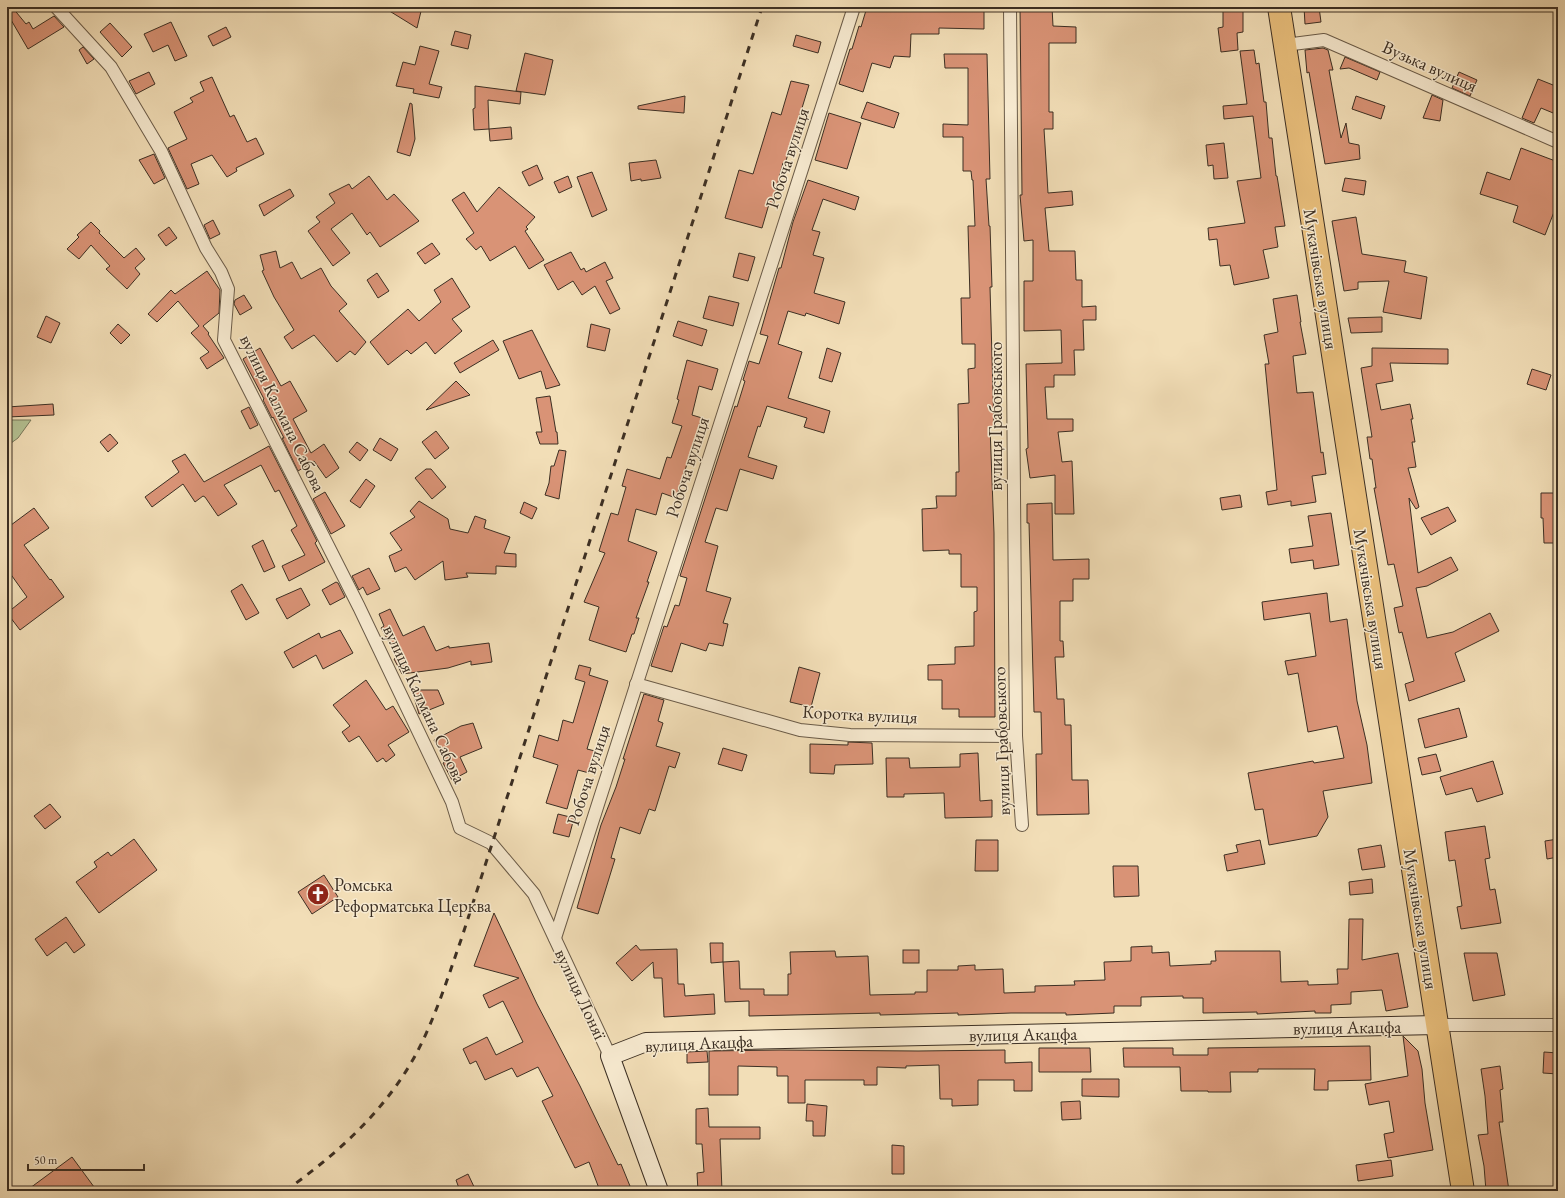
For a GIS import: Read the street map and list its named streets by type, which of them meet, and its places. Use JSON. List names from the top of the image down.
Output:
{
  "streets": {
    "highway": ["Мукачівська вулиця"],
    "street": [
      "Вузька вулиця",
      "Робоча вулиця",
      "вулиця Калмана Сабова",
      "вулиця Грабовського",
      "Коротка вулиця",
      "вулиця Лоняї",
      "вулиця Акацфа"
    ]
  },
  "crossings": [
    ["Вузька вулиця", "Мукачівська вулиця"],
    ["Робоча вулиця", "Коротка вулиця"],
    ["Робоча вулиця", "вулиця Лоняї"],
    ["Мукачівська вулиця", "вулиця Акацфа"],
    ["вулиця Калмана Сабова", "вулиця Лоняї"],
    ["вулиця Грабовського", "Коротка вулиця"],
    ["вулиця Лоняї", "вулиця Акацфа"]
  ],
  "places": {
    "church": ["Ромська Реформатська Церква"]
  },
  "scale_bar": "50 m"
}
